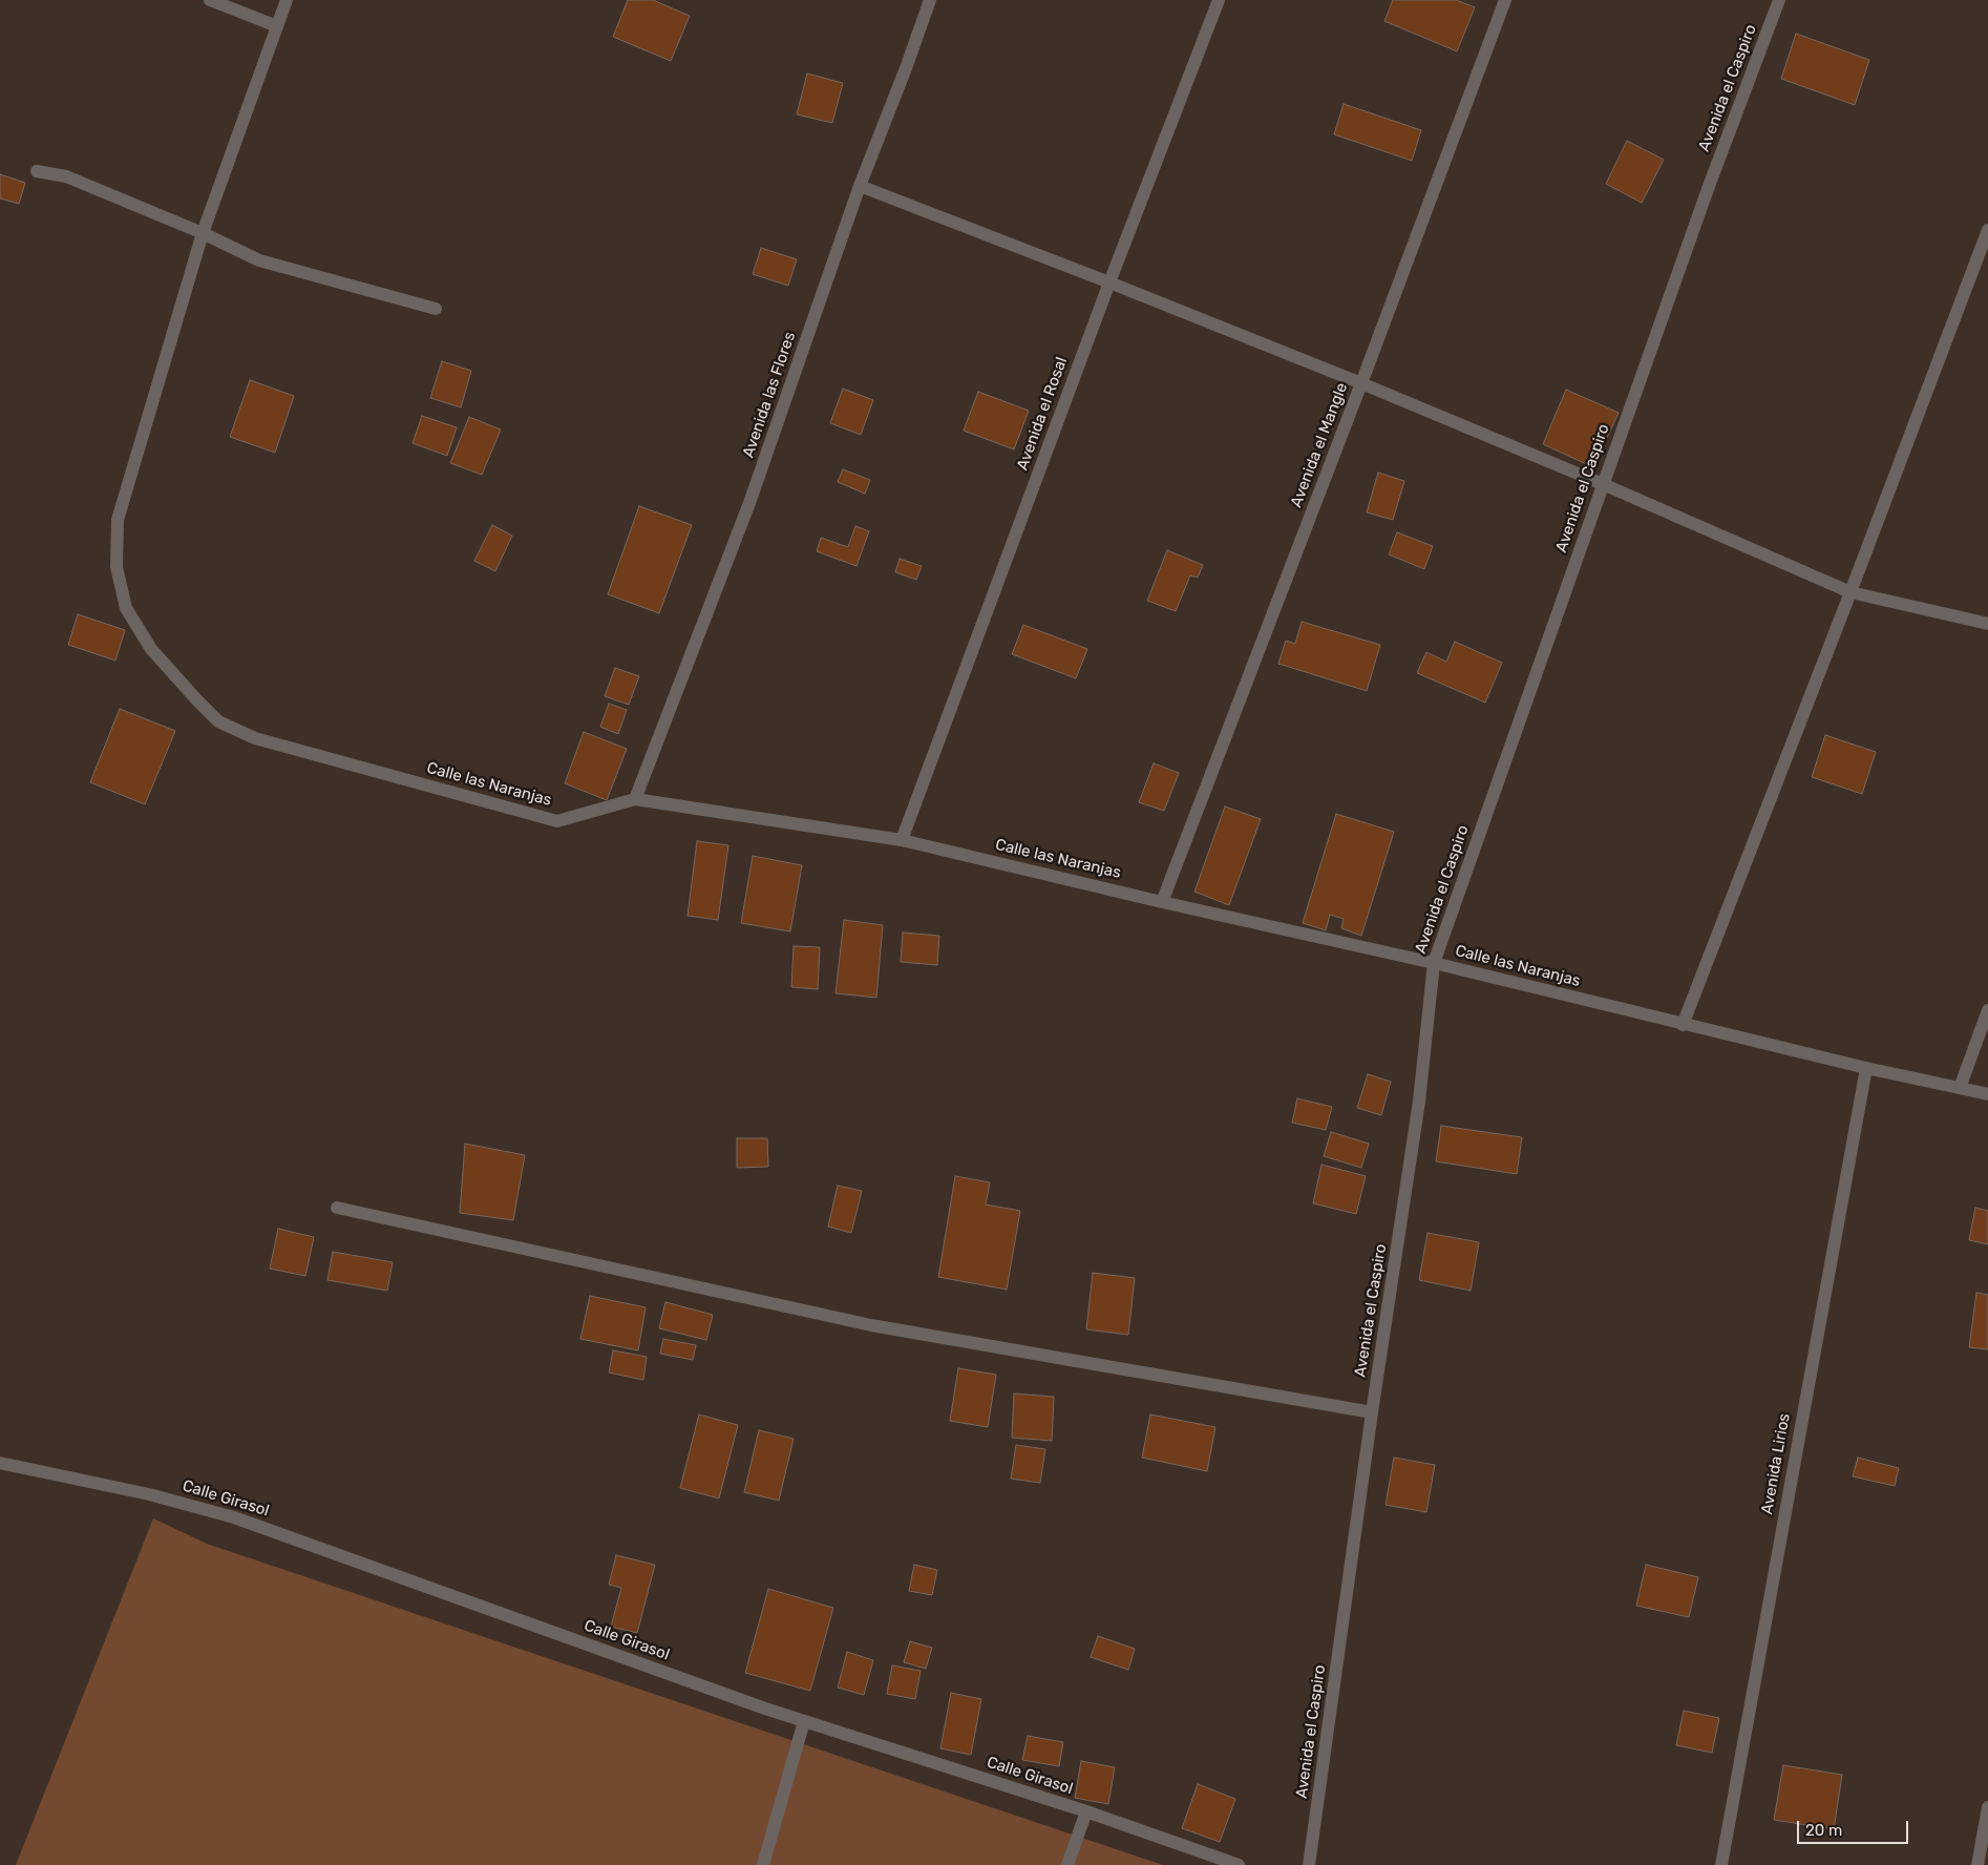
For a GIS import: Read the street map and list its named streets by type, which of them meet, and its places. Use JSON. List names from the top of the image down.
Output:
{
  "streets": {
    "street": [
      "Avenida el Caspiro",
      "Avenida las Flores",
      "Avenida el Rosal",
      "Avenida el Mangle",
      "Calle las Naranjas",
      "Avenida Lirios",
      "Calle Girasol"
    ]
  },
  "crossings": [
    ["Avenida el Caspiro", "Calle las Naranjas"],
    ["Avenida las Flores", "Calle las Naranjas"],
    ["Avenida el Rosal", "Calle las Naranjas"],
    ["Avenida el Mangle", "Calle las Naranjas"],
    ["Calle las Naranjas", "Avenida Lirios"]
  ],
  "scale_bar": "20 m"
}
